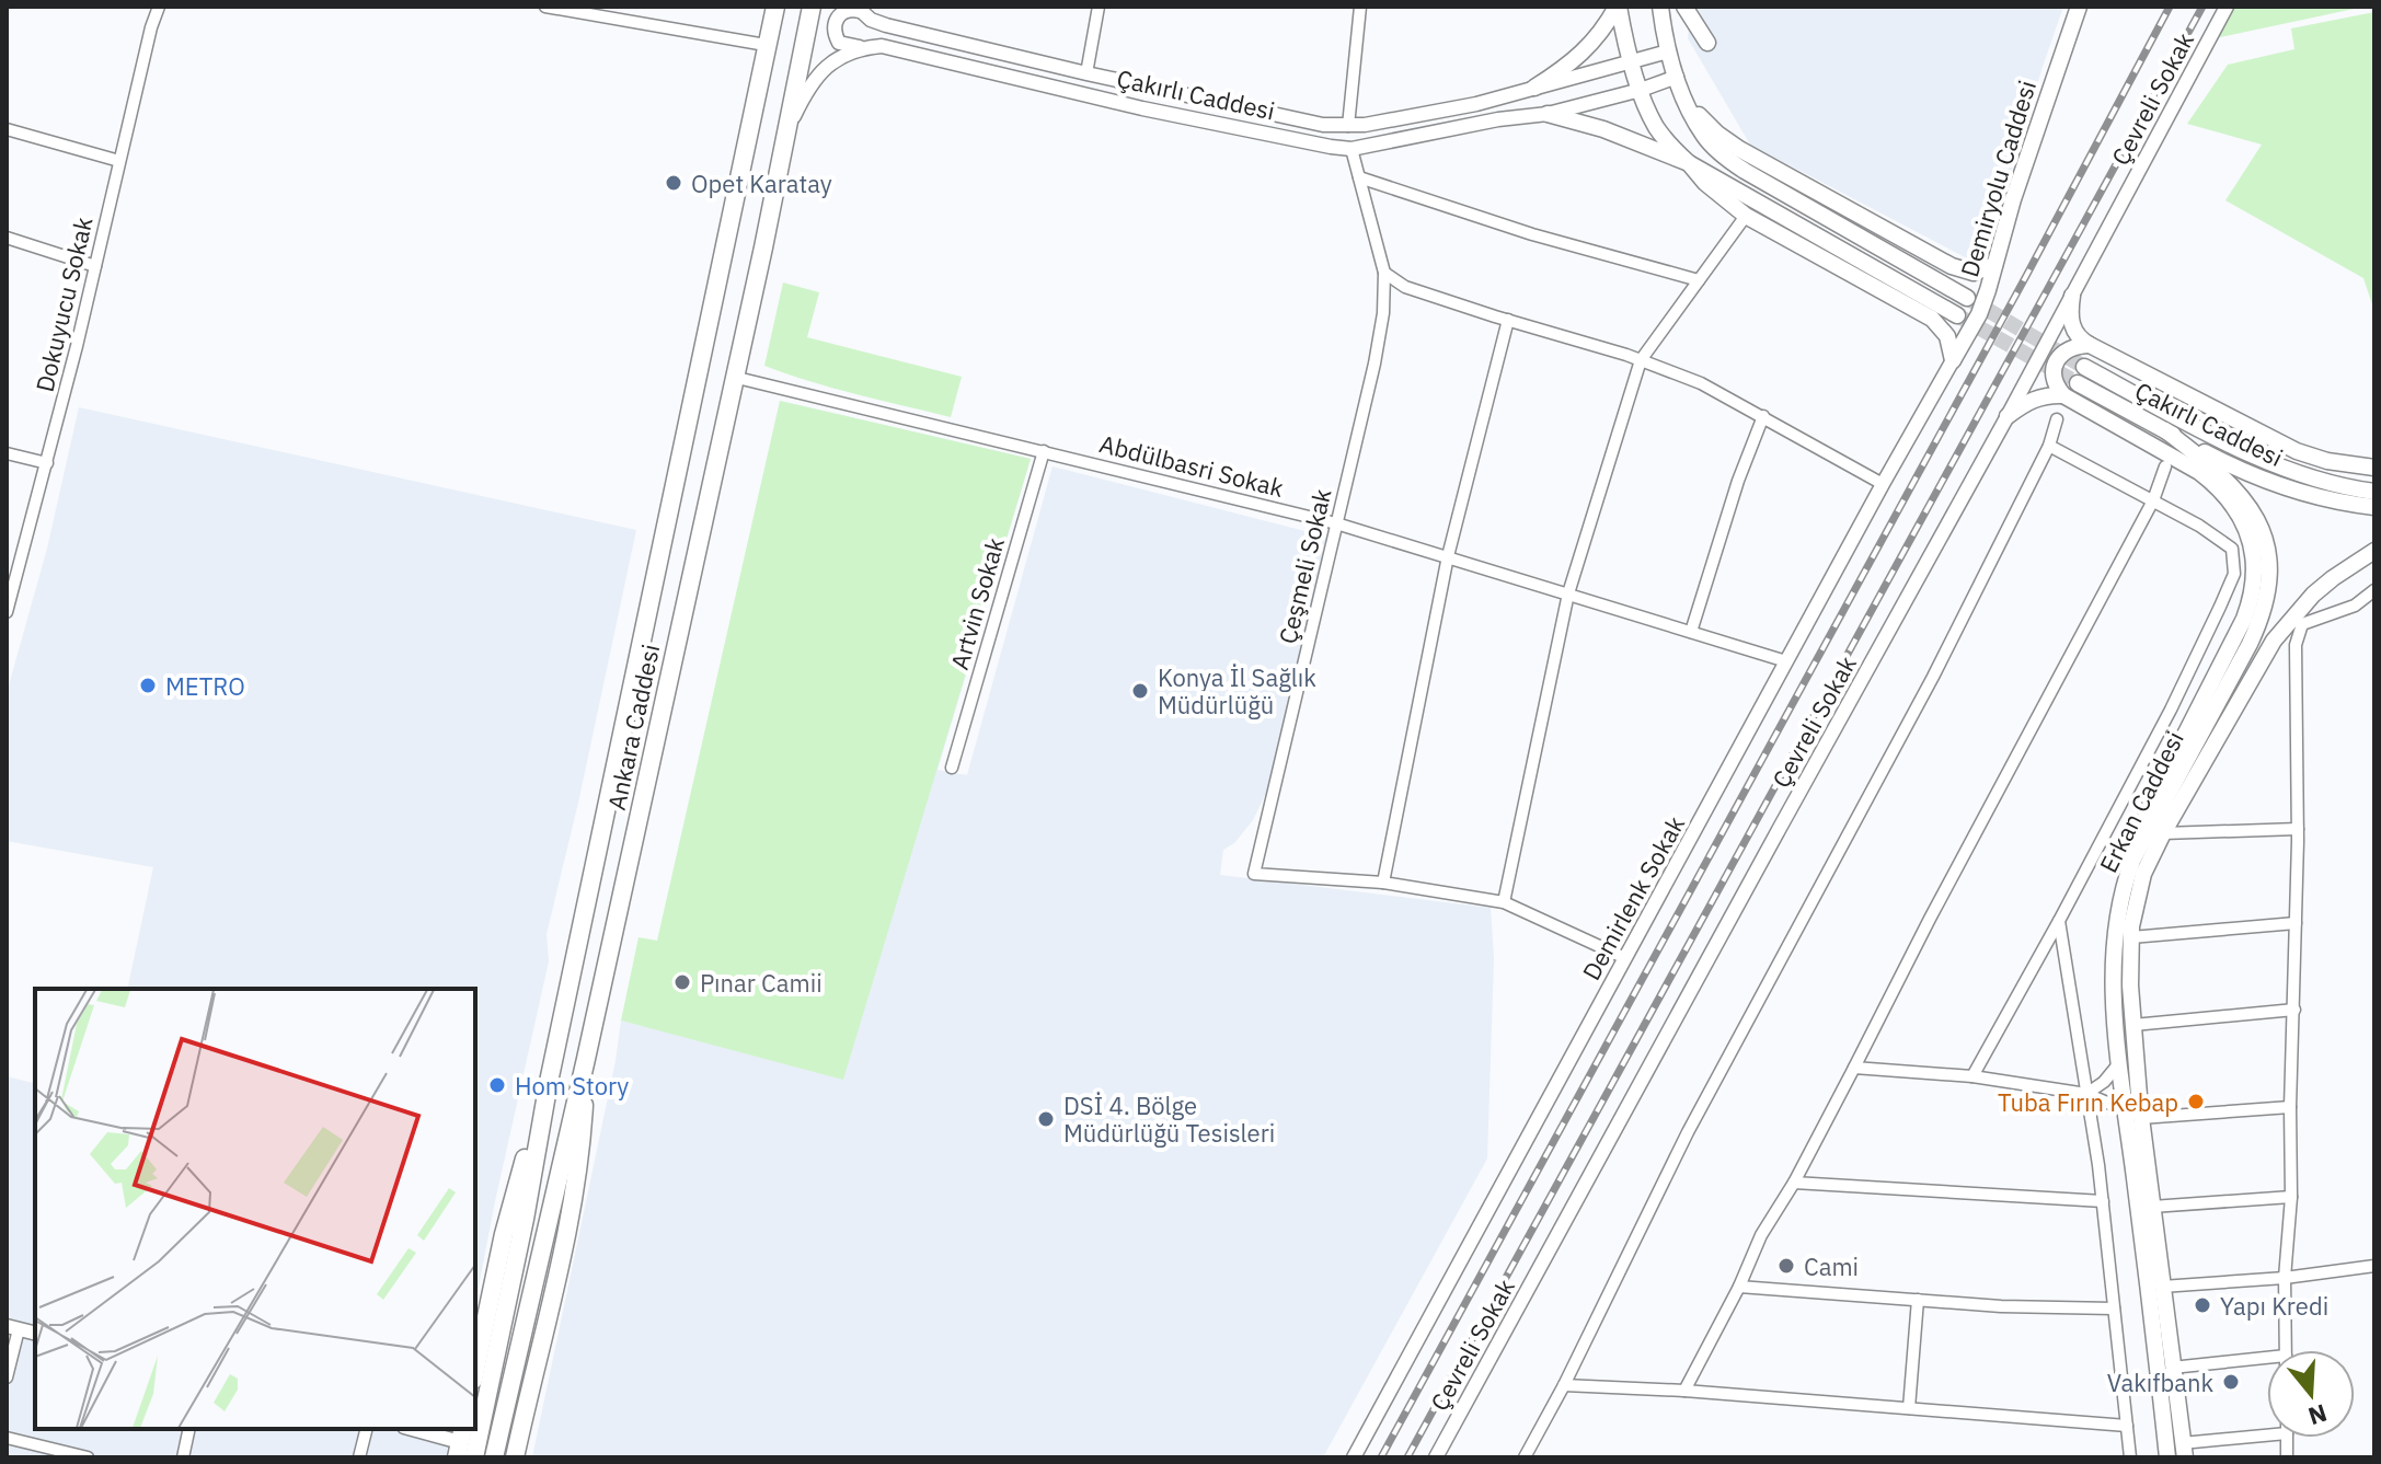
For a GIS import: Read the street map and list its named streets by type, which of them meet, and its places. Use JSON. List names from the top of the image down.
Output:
{
  "streets": {
    "main road": [
      "Çakırlı Caddesi",
      "Demiryolu Caddesi",
      "Ankara Caddesi",
      "Erkan Caddesi"
    ],
    "street": [
      "Çevreli Sokak",
      "Dokuyucu Sokak",
      "Abdülbasri Sokak",
      "Çeşmeli Sokak",
      "Artvin Sokak",
      "Demirlenk Sokak"
    ]
  },
  "crossings": [
    ["Çakırlı Caddesi", "Çeşmeli Sokak"],
    ["Çakırlı Caddesi", "Erkan Caddesi"],
    ["Demiryolu Caddesi", "Demirlenk Sokak"],
    ["Abdülbasri Sokak", "Çeşmeli Sokak"],
    ["Abdülbasri Sokak", "Artvin Sokak"],
    ["Abdülbasri Sokak", "Ankara Caddesi"],
    ["Abdülbasri Sokak", "Demirlenk Sokak"],
    ["Çeşmeli Sokak", "Demirlenk Sokak"]
  ],
  "places": [
    "Opet Karatay",
    "METRO",
    "Konya İl Sağlık Müdürlüğü",
    "Pınar Camii",
    "Hom Story",
    "Tuba Fırın Kebap",
    "DSİ 4. Bölge Müdürlüğü Tesisleri",
    "Cami",
    "Yapı Kredi",
    "Vakıfbank"
  ],
  "north": "bottom"
}
